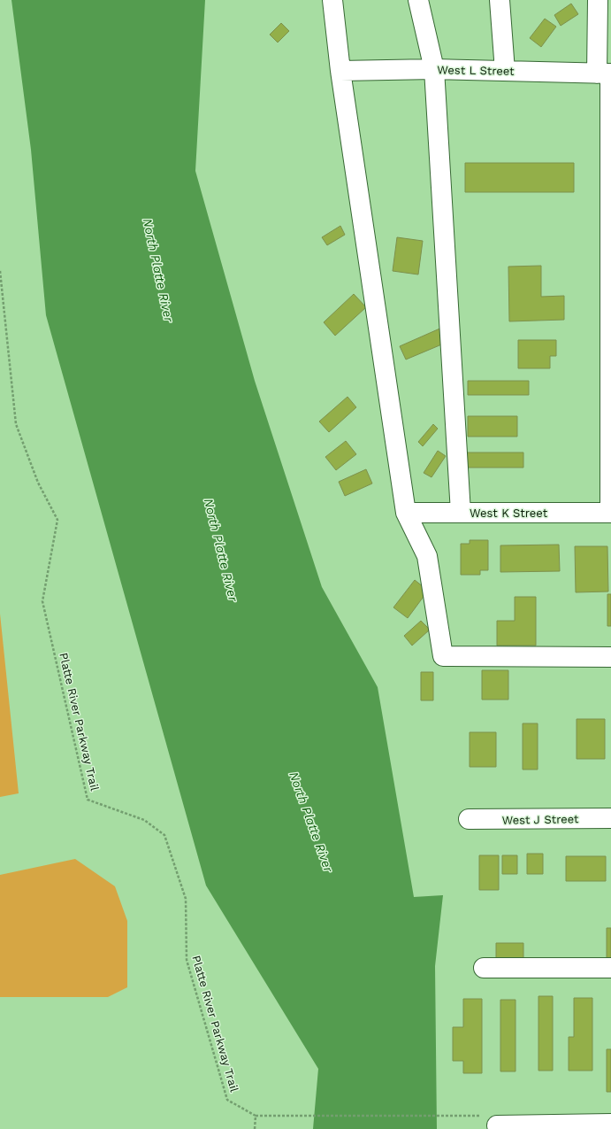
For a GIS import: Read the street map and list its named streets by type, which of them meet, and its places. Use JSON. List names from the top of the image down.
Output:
{
  "streets": {
    "street": ["West L Street", "West K Street", "West J Street"],
    "path": ["Platte River Parkway Trail"]
  },
  "water": ["North Platte River"]
}
